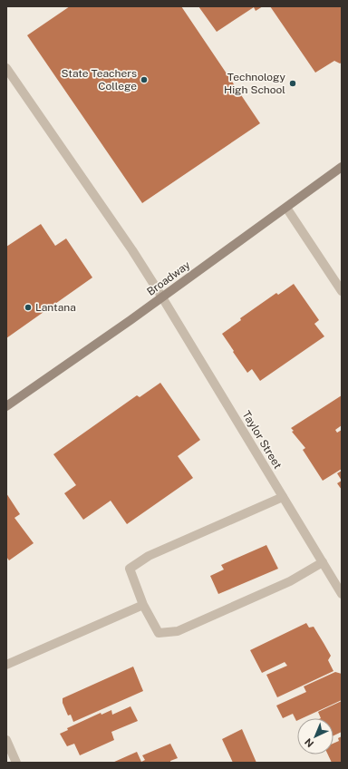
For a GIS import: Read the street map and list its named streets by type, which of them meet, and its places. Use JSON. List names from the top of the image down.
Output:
{
  "streets": {
    "main road": ["Broadway"],
    "street": ["Taylor Street"]
  },
  "crossings": [
    ["Broadway", "Taylor Street"]
  ],
  "places": ["State Teachers College", "Technology High School", "Lantana"],
  "north": "bottom left"
}
